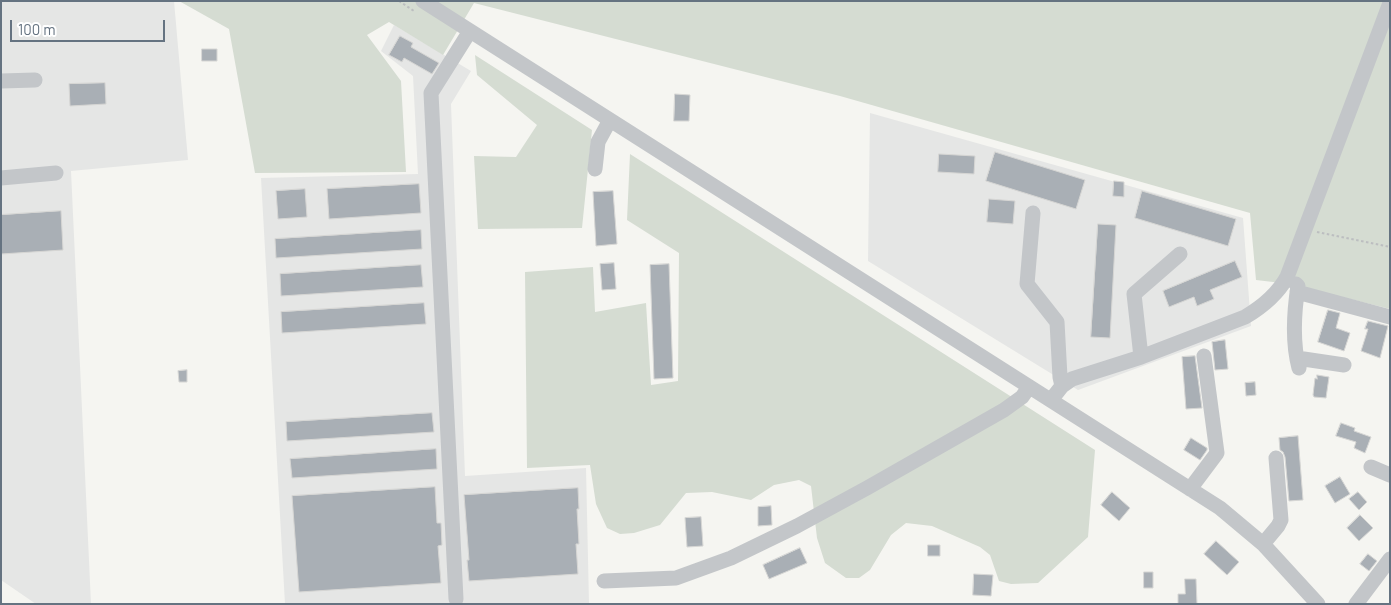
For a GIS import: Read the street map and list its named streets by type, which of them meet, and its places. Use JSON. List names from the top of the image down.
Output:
{
  "scale_bar": "100 m"
}
